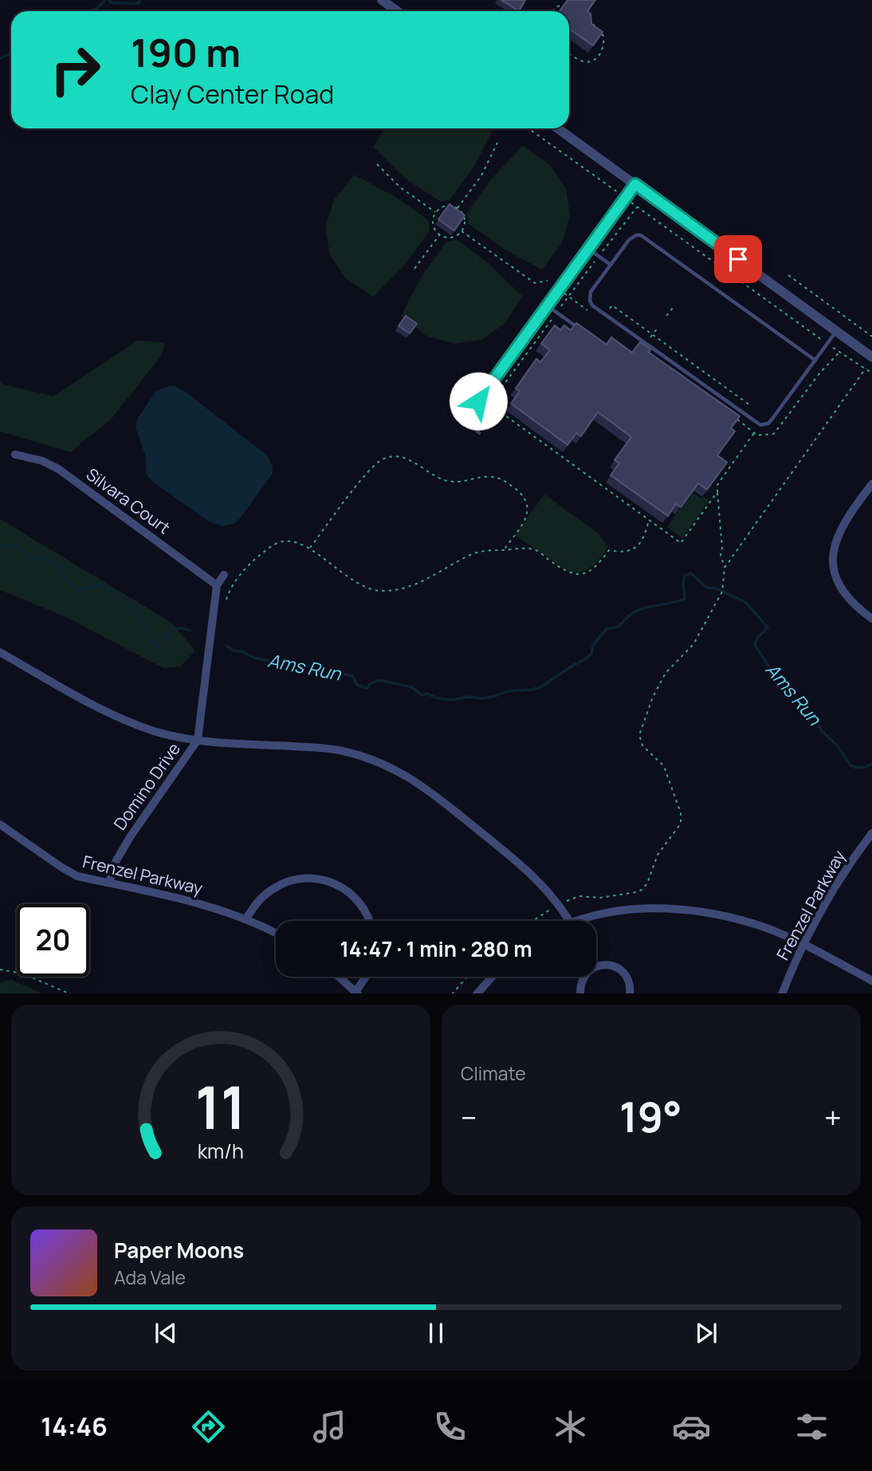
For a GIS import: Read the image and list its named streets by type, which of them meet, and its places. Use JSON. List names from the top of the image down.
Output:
{
  "streets": {
    "street": ["Silvara Court", "Domino Drive", "Frenzel Parkway"]
  },
  "crossings": [
    ["Silvara Court", "Domino Drive"],
    ["Domino Drive", "Frenzel Parkway"]
  ],
  "water": ["Ams Run"],
  "page": {
    "turn": ["190 m", "Clay Center Road"],
    "limit": "20",
    "trip": "14:47 · 1 min · 280 m",
    "tile": "Climate",
    "heat": ["−", "19°", "+"],
    "song": ["Paper Moons", "Ada Vale"],
    "tabs": "14:46",
    "gauge": ["11", "km/h"]
  }
}
